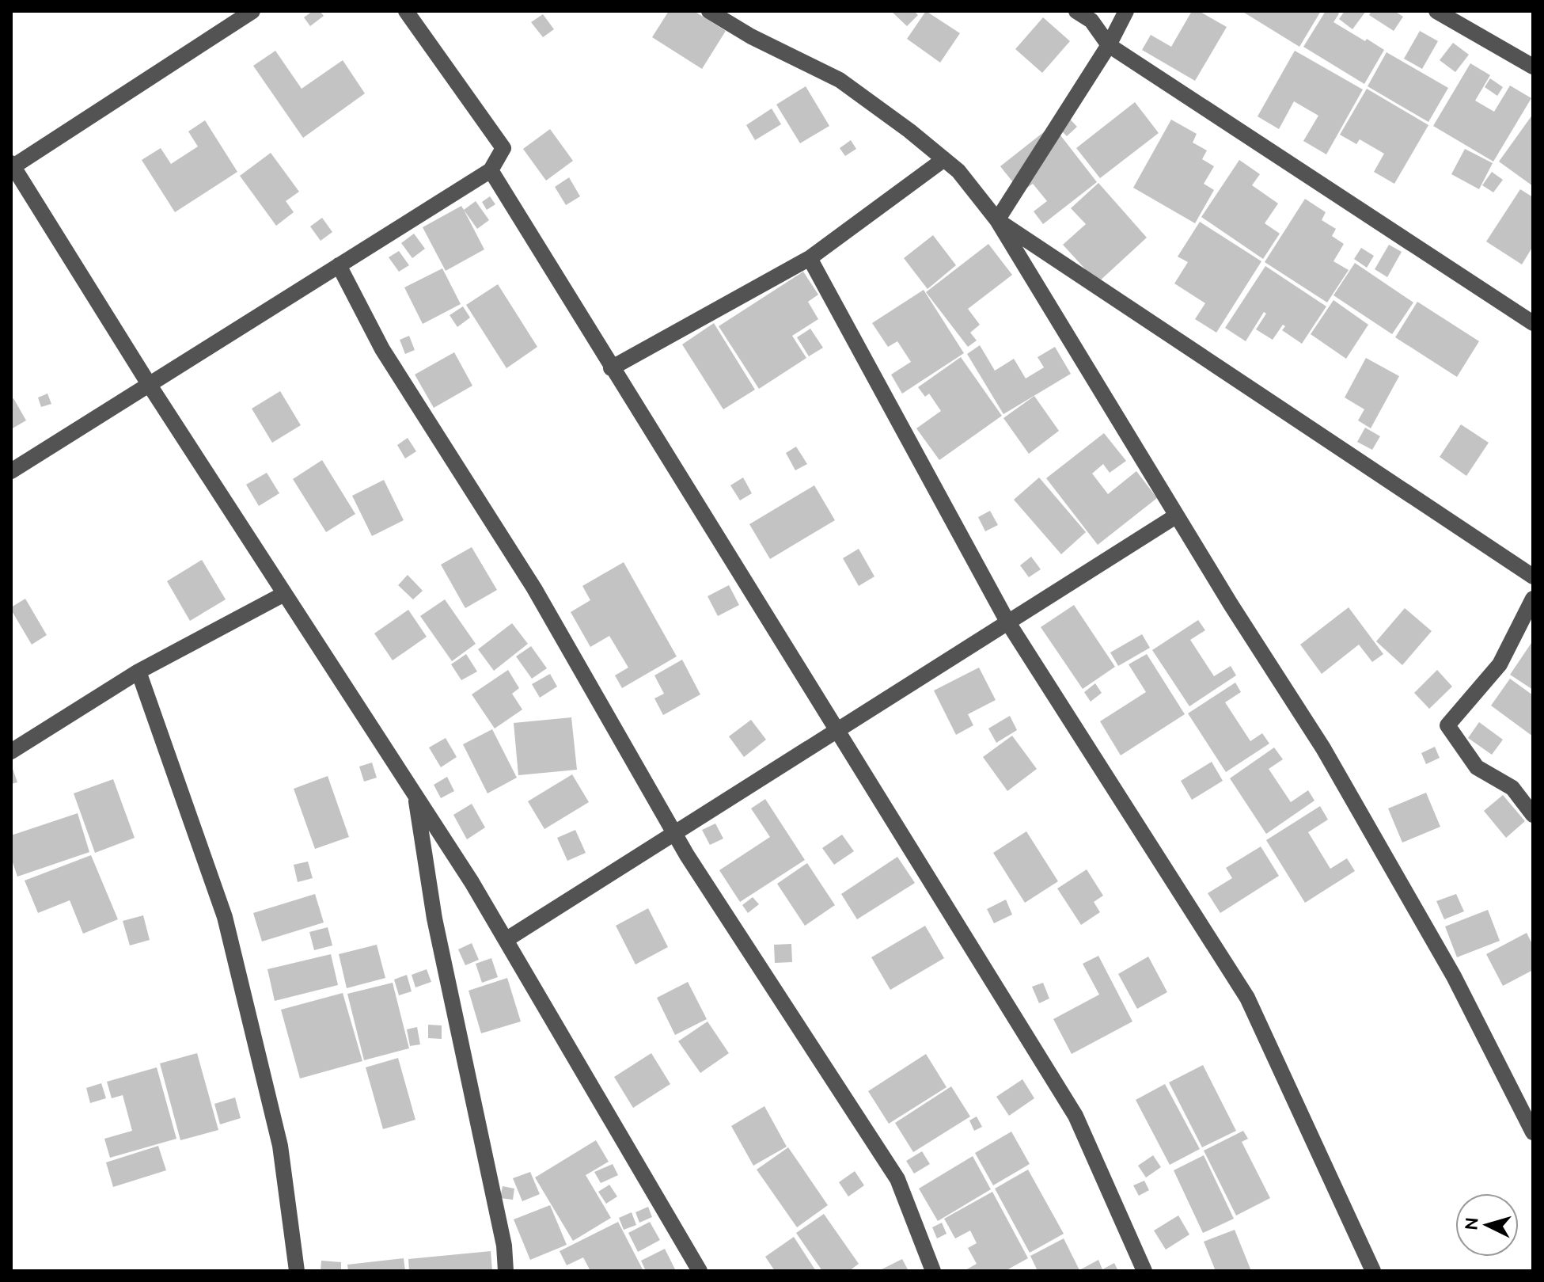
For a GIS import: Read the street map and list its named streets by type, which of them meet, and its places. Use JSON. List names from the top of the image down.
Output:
{
  "north": "left"
}
